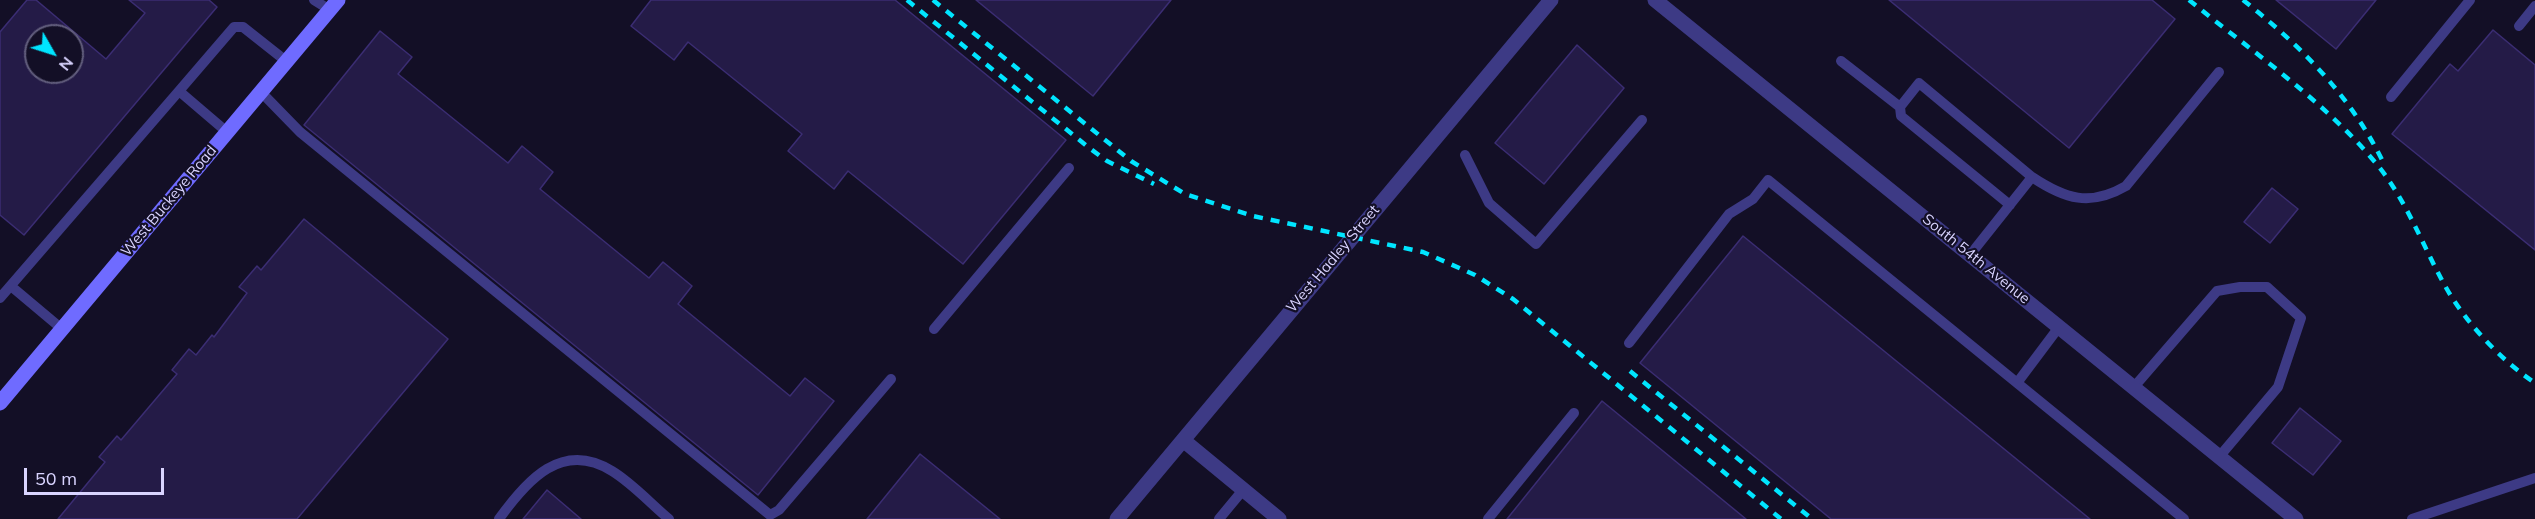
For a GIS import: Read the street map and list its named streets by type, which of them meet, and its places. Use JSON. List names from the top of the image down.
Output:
{
  "streets": {
    "main road": ["West Buckeye Road"],
    "street": ["West Hadley Street", "South 54th Avenue"]
  },
  "scale_bar": "50 m",
  "north": "bottom right"
}
